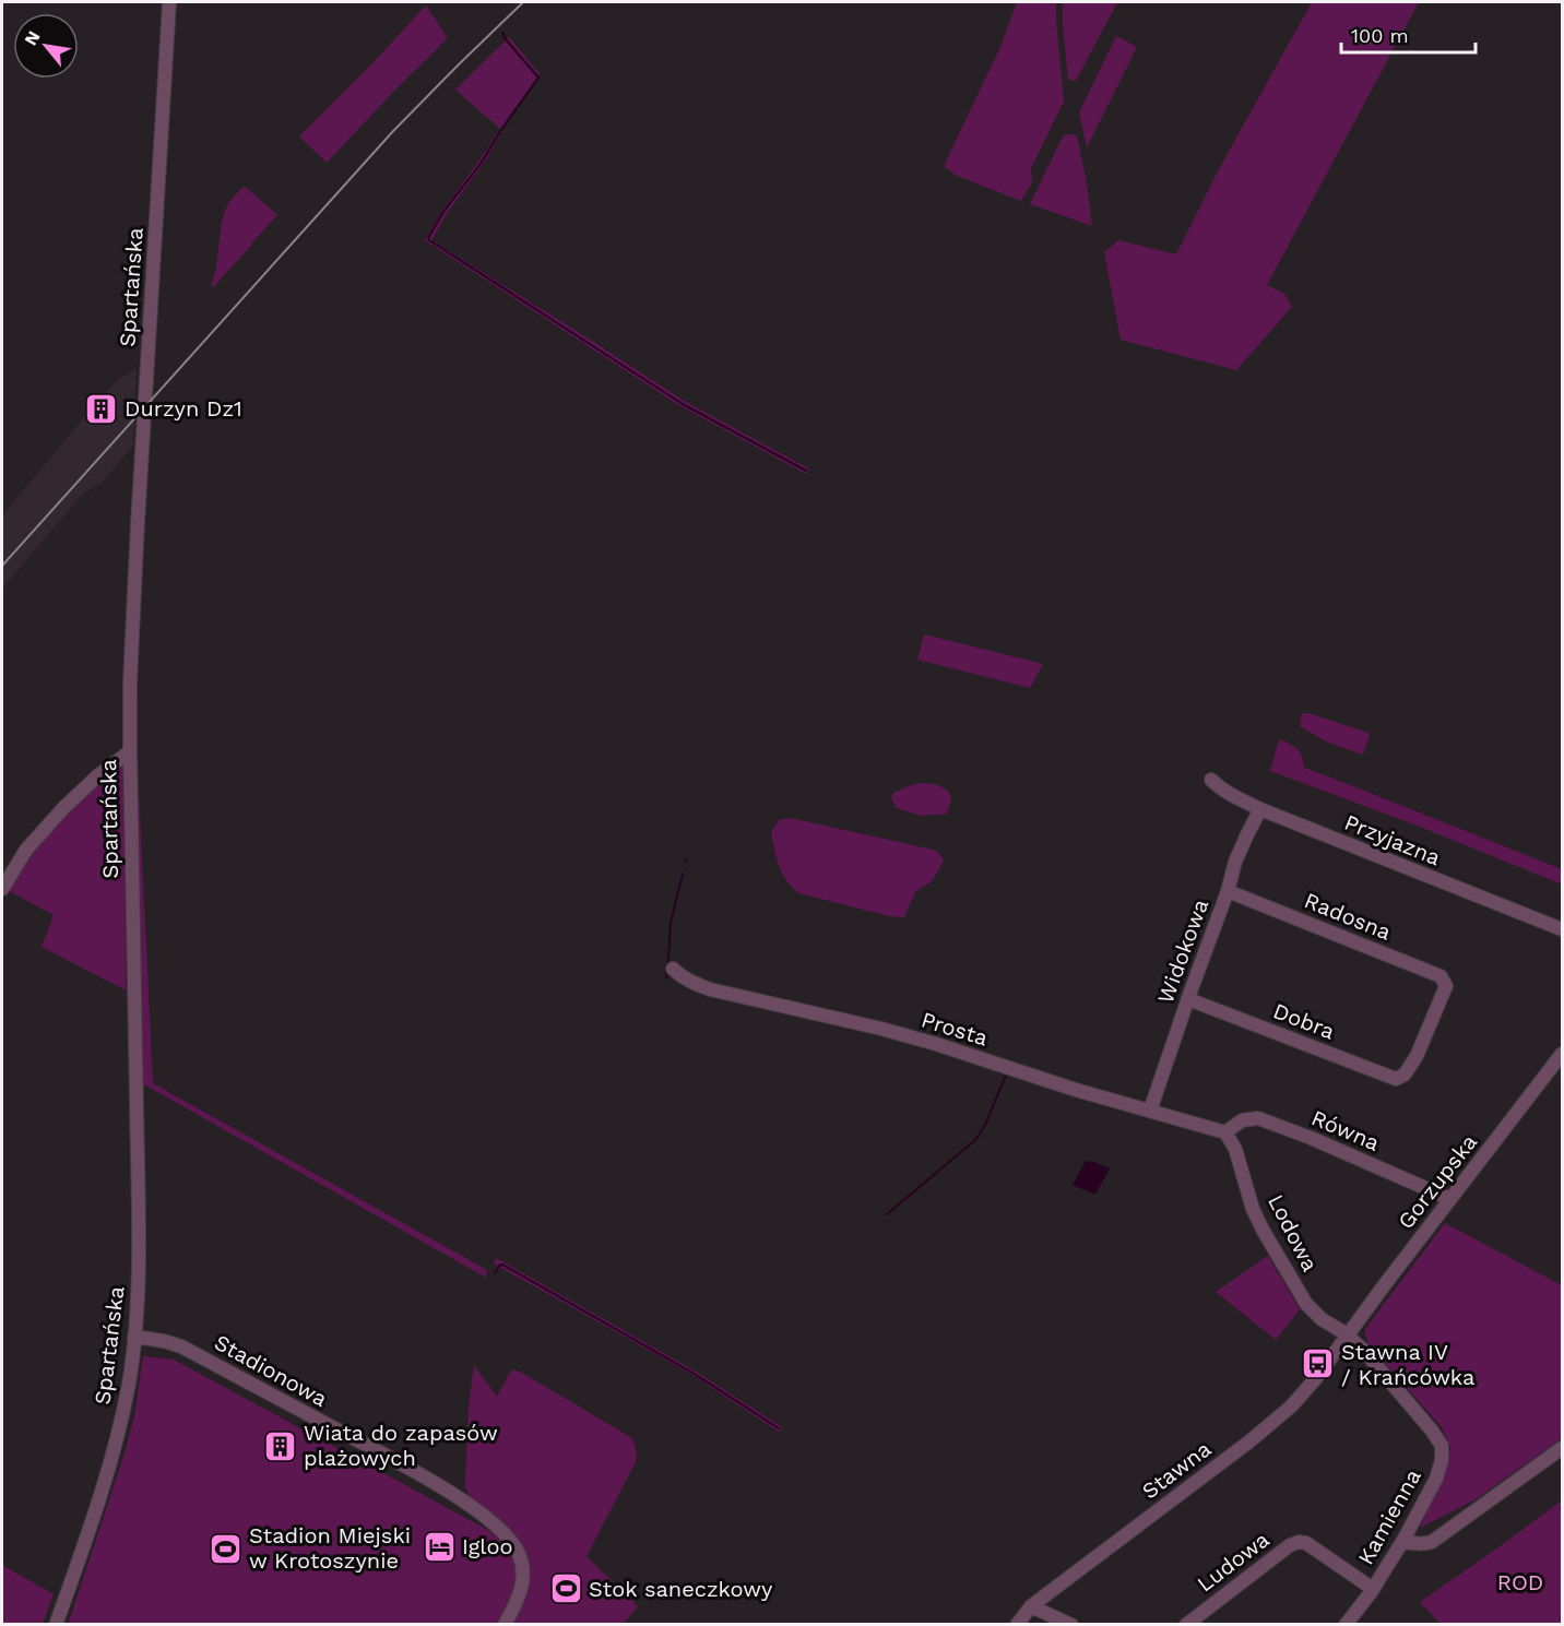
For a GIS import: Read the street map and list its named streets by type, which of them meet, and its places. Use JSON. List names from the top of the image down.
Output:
{
  "streets": {
    "street": [
      "Spartańska",
      "Przyjazna",
      "Radosna",
      "Widokowa",
      "Dobra",
      "Prosta",
      "Równa",
      "Gorzupska",
      "Lodowa",
      "Stadionowa",
      "Stawna",
      "Kamienna",
      "Ludowa"
    ]
  },
  "crossings": [
    ["Spartańska", "Stadionowa"],
    ["Przyjazna", "Widokowa"],
    ["Radosna", "Widokowa"],
    ["Radosna", "Dobra"],
    ["Widokowa", "Dobra"],
    ["Widokowa", "Prosta"],
    ["Prosta", "Równa"],
    ["Prosta", "Lodowa"],
    ["Równa", "Gorzupska"],
    ["Równa", "Lodowa"],
    ["Gorzupska", "Lodowa"],
    ["Gorzupska", "Stawna"],
    ["Gorzupska", "Kamienna"],
    ["Lodowa", "Stawna"],
    ["Lodowa", "Kamienna"],
    ["Stawna", "Kamienna"],
    ["Kamienna", "Ludowa"]
  ],
  "parks": ["ROD"],
  "places": {
    "building": ["Durzyn Dz1", "Wiata do zapasów plażowych"],
    "bus stop": ["Stawna IV / Krańcówka"],
    "hotel": ["Igloo"],
    "sports": ["Stadion Miejski w Krotoszynie", "Stok saneczkowy"]
  },
  "scale_bar": "100 m",
  "north": "top left"
}
